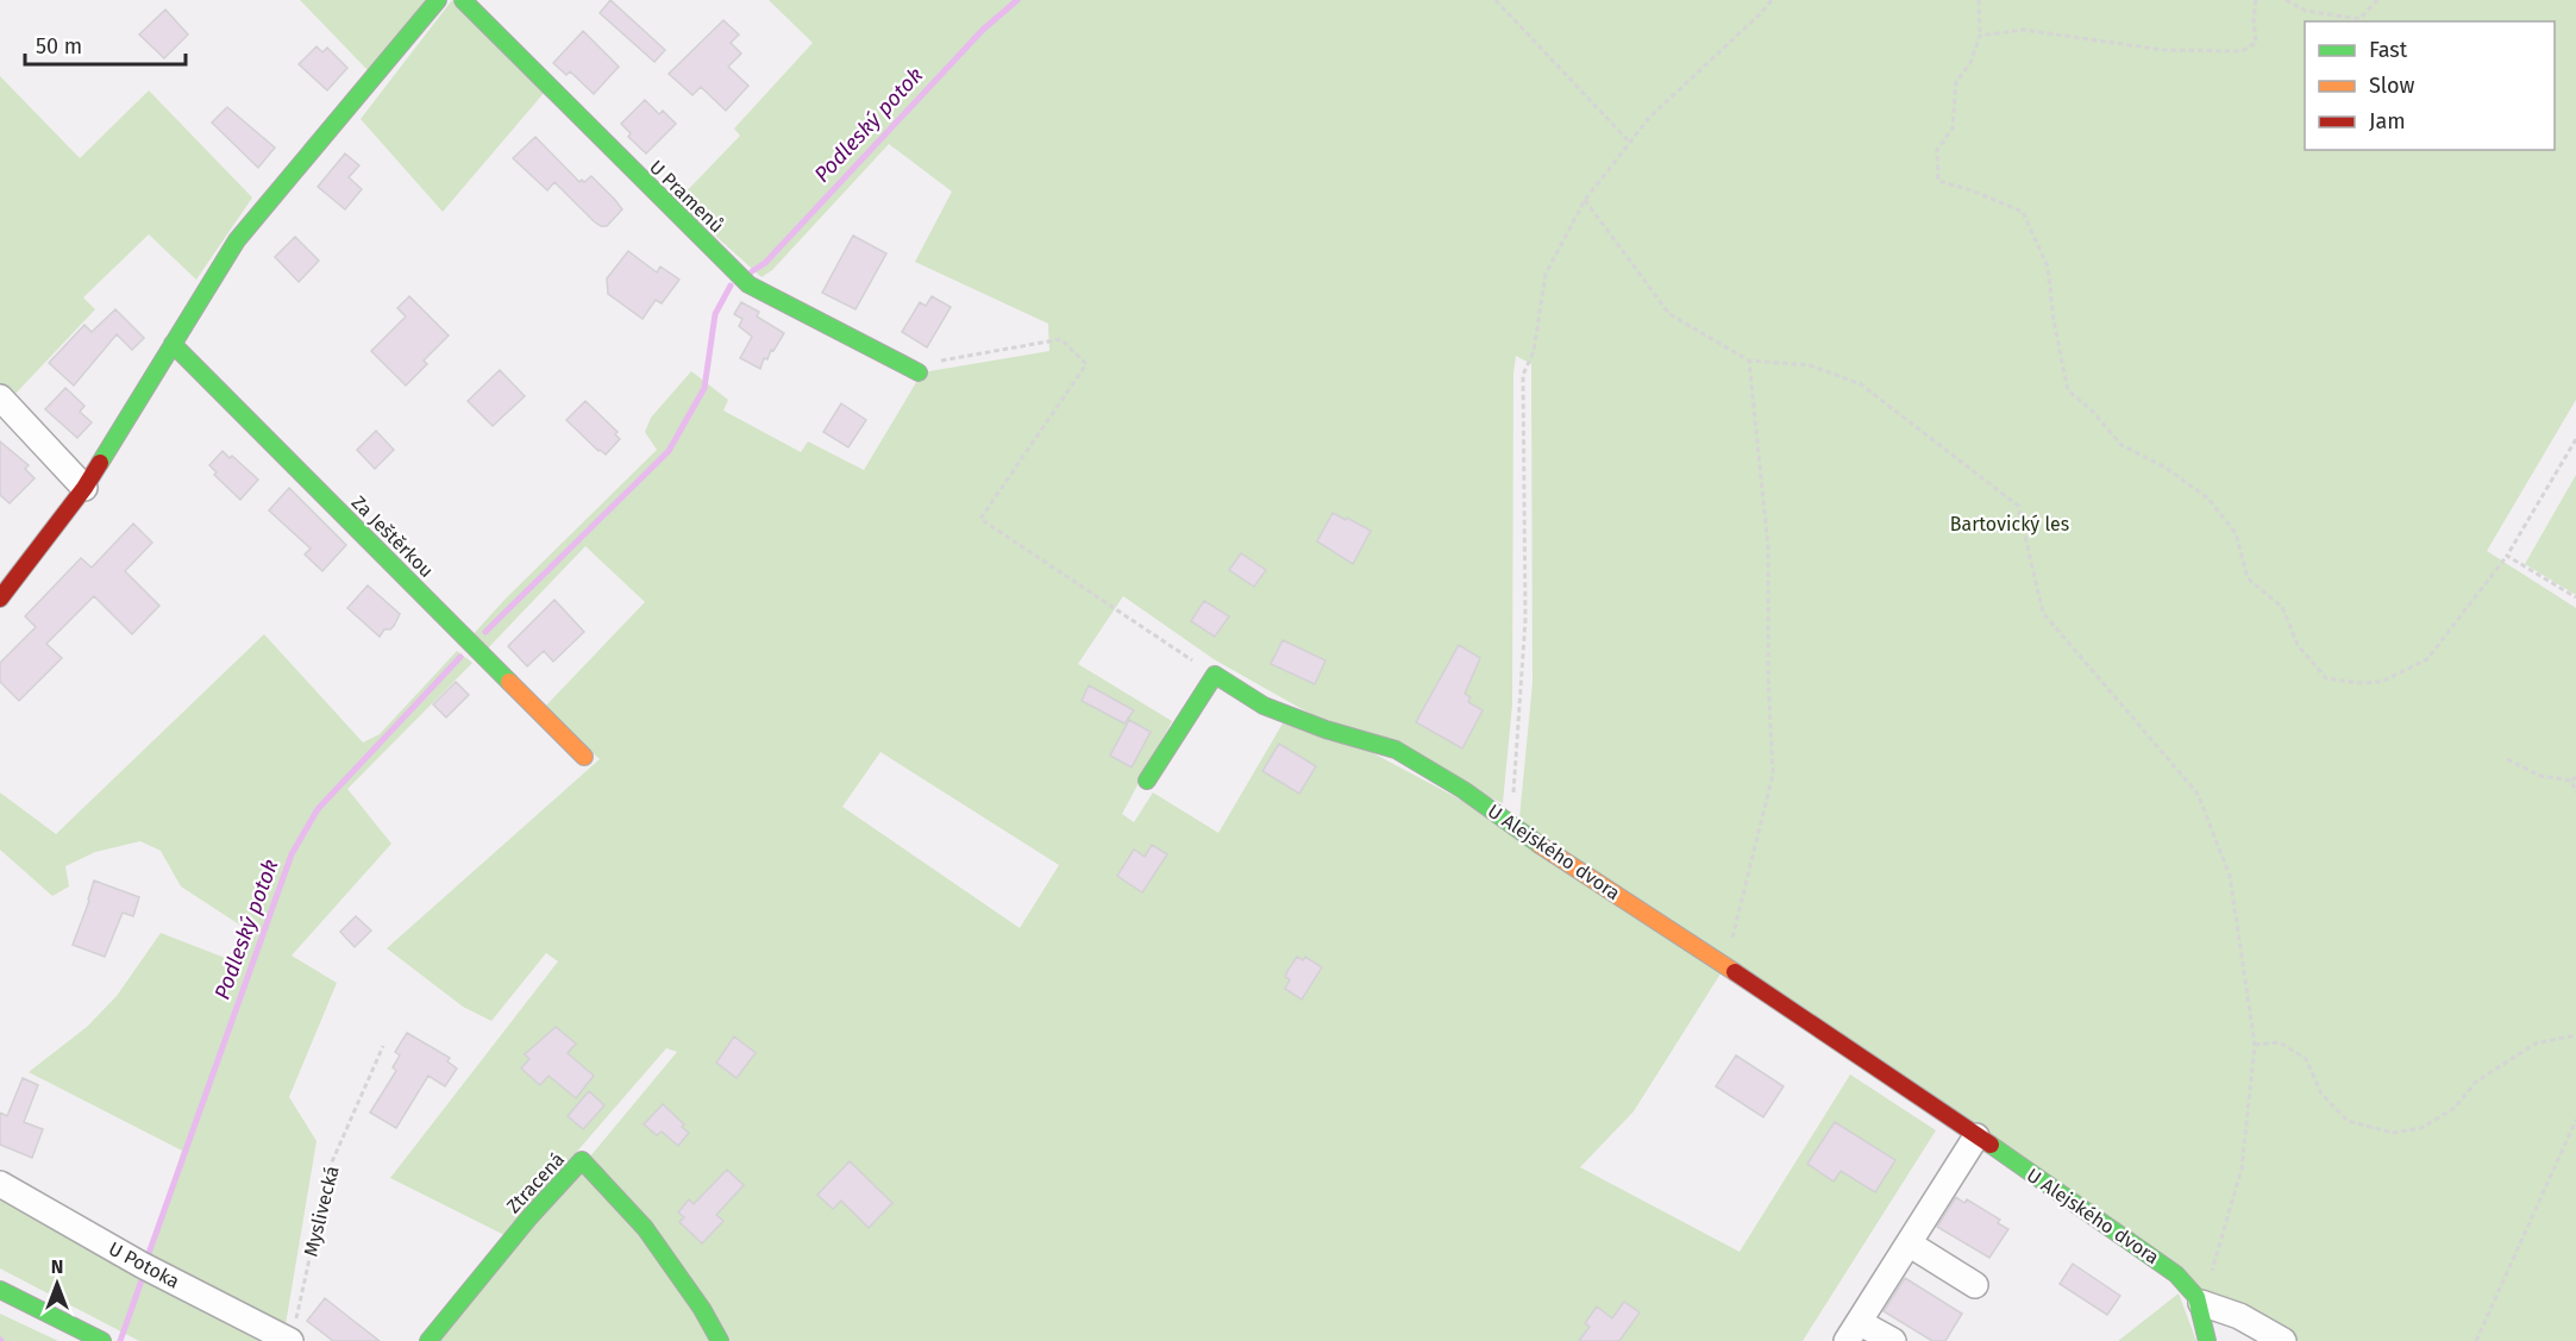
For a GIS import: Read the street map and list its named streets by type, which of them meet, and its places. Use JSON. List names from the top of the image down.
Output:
{
  "streets": {
    "street": [
      "U Pramenů",
      "Za Ještěrkou",
      "U Alejského dvora",
      "Ztracená",
      "U Potoka"
    ],
    "path": ["Myslivecká"]
  },
  "crossings": [
    ["Myslivecká", "U Potoka"]
  ],
  "water": ["Podleský potok"],
  "parks": ["Bartovický les"],
  "legend": ["Fast", "Slow", "Jam"],
  "scale_bar": "50 m",
  "north": "top"
}
